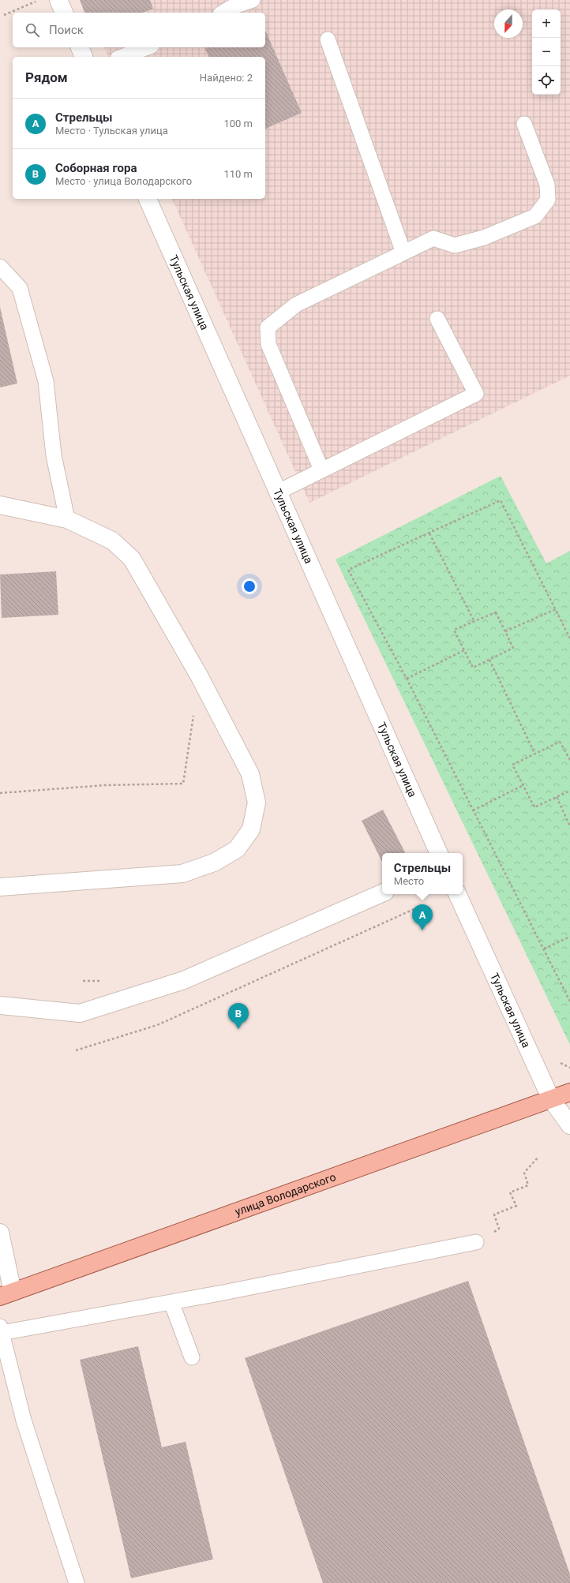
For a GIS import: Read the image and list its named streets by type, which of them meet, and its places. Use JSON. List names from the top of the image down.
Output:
{
  "streets": {
    "main road": ["улица Володарского"],
    "street": ["Тульская улица"]
  },
  "crossings": [
    ["Тульская улица", "улица Володарского"]
  ],
  "north": "bottom",
  "page": {
    "map_buttons": ["+", "−"],
    "search": "Поиск",
    "heading": ["Рядом", "Найдено: 2"],
    "list": [
      {
        "mark": "A",
        "name": "Стрельцы",
        "note": "Место · Тульская улица",
        "value": "100 m"
      },
      {
        "mark": "B",
        "name": "Соборная гора",
        "note": "Место · улица Володарского",
        "value": "110 m"
      }
    ],
    "popup": ["Стрельцы", "Место"],
    "pins": ["A", "B"]
  }
}
